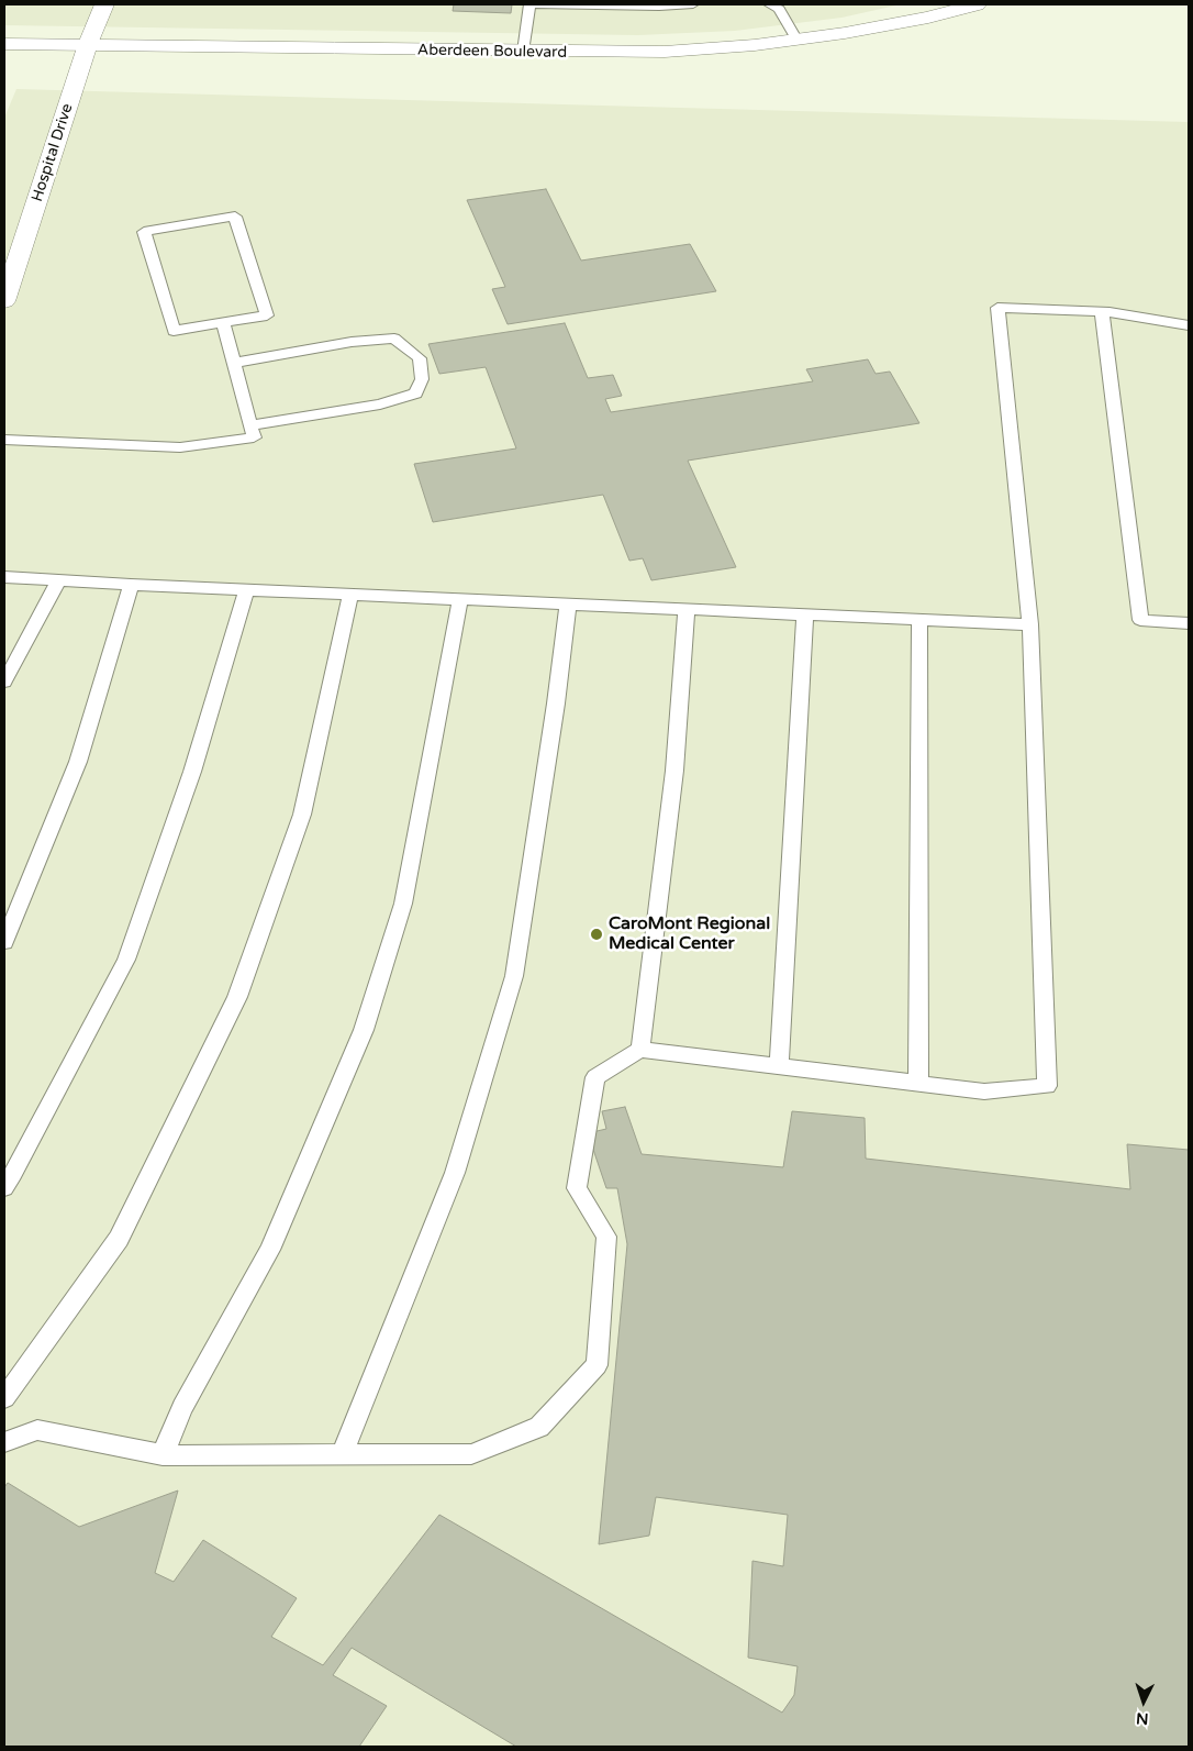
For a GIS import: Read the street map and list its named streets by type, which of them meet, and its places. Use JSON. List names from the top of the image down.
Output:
{
  "streets": {
    "main road": ["Aberdeen Boulevard", "Hospital Drive"]
  },
  "crossings": [
    ["Aberdeen Boulevard", "Hospital Drive"]
  ],
  "places": ["CaroMont Regional Medical Center"],
  "north": "bottom"
}
